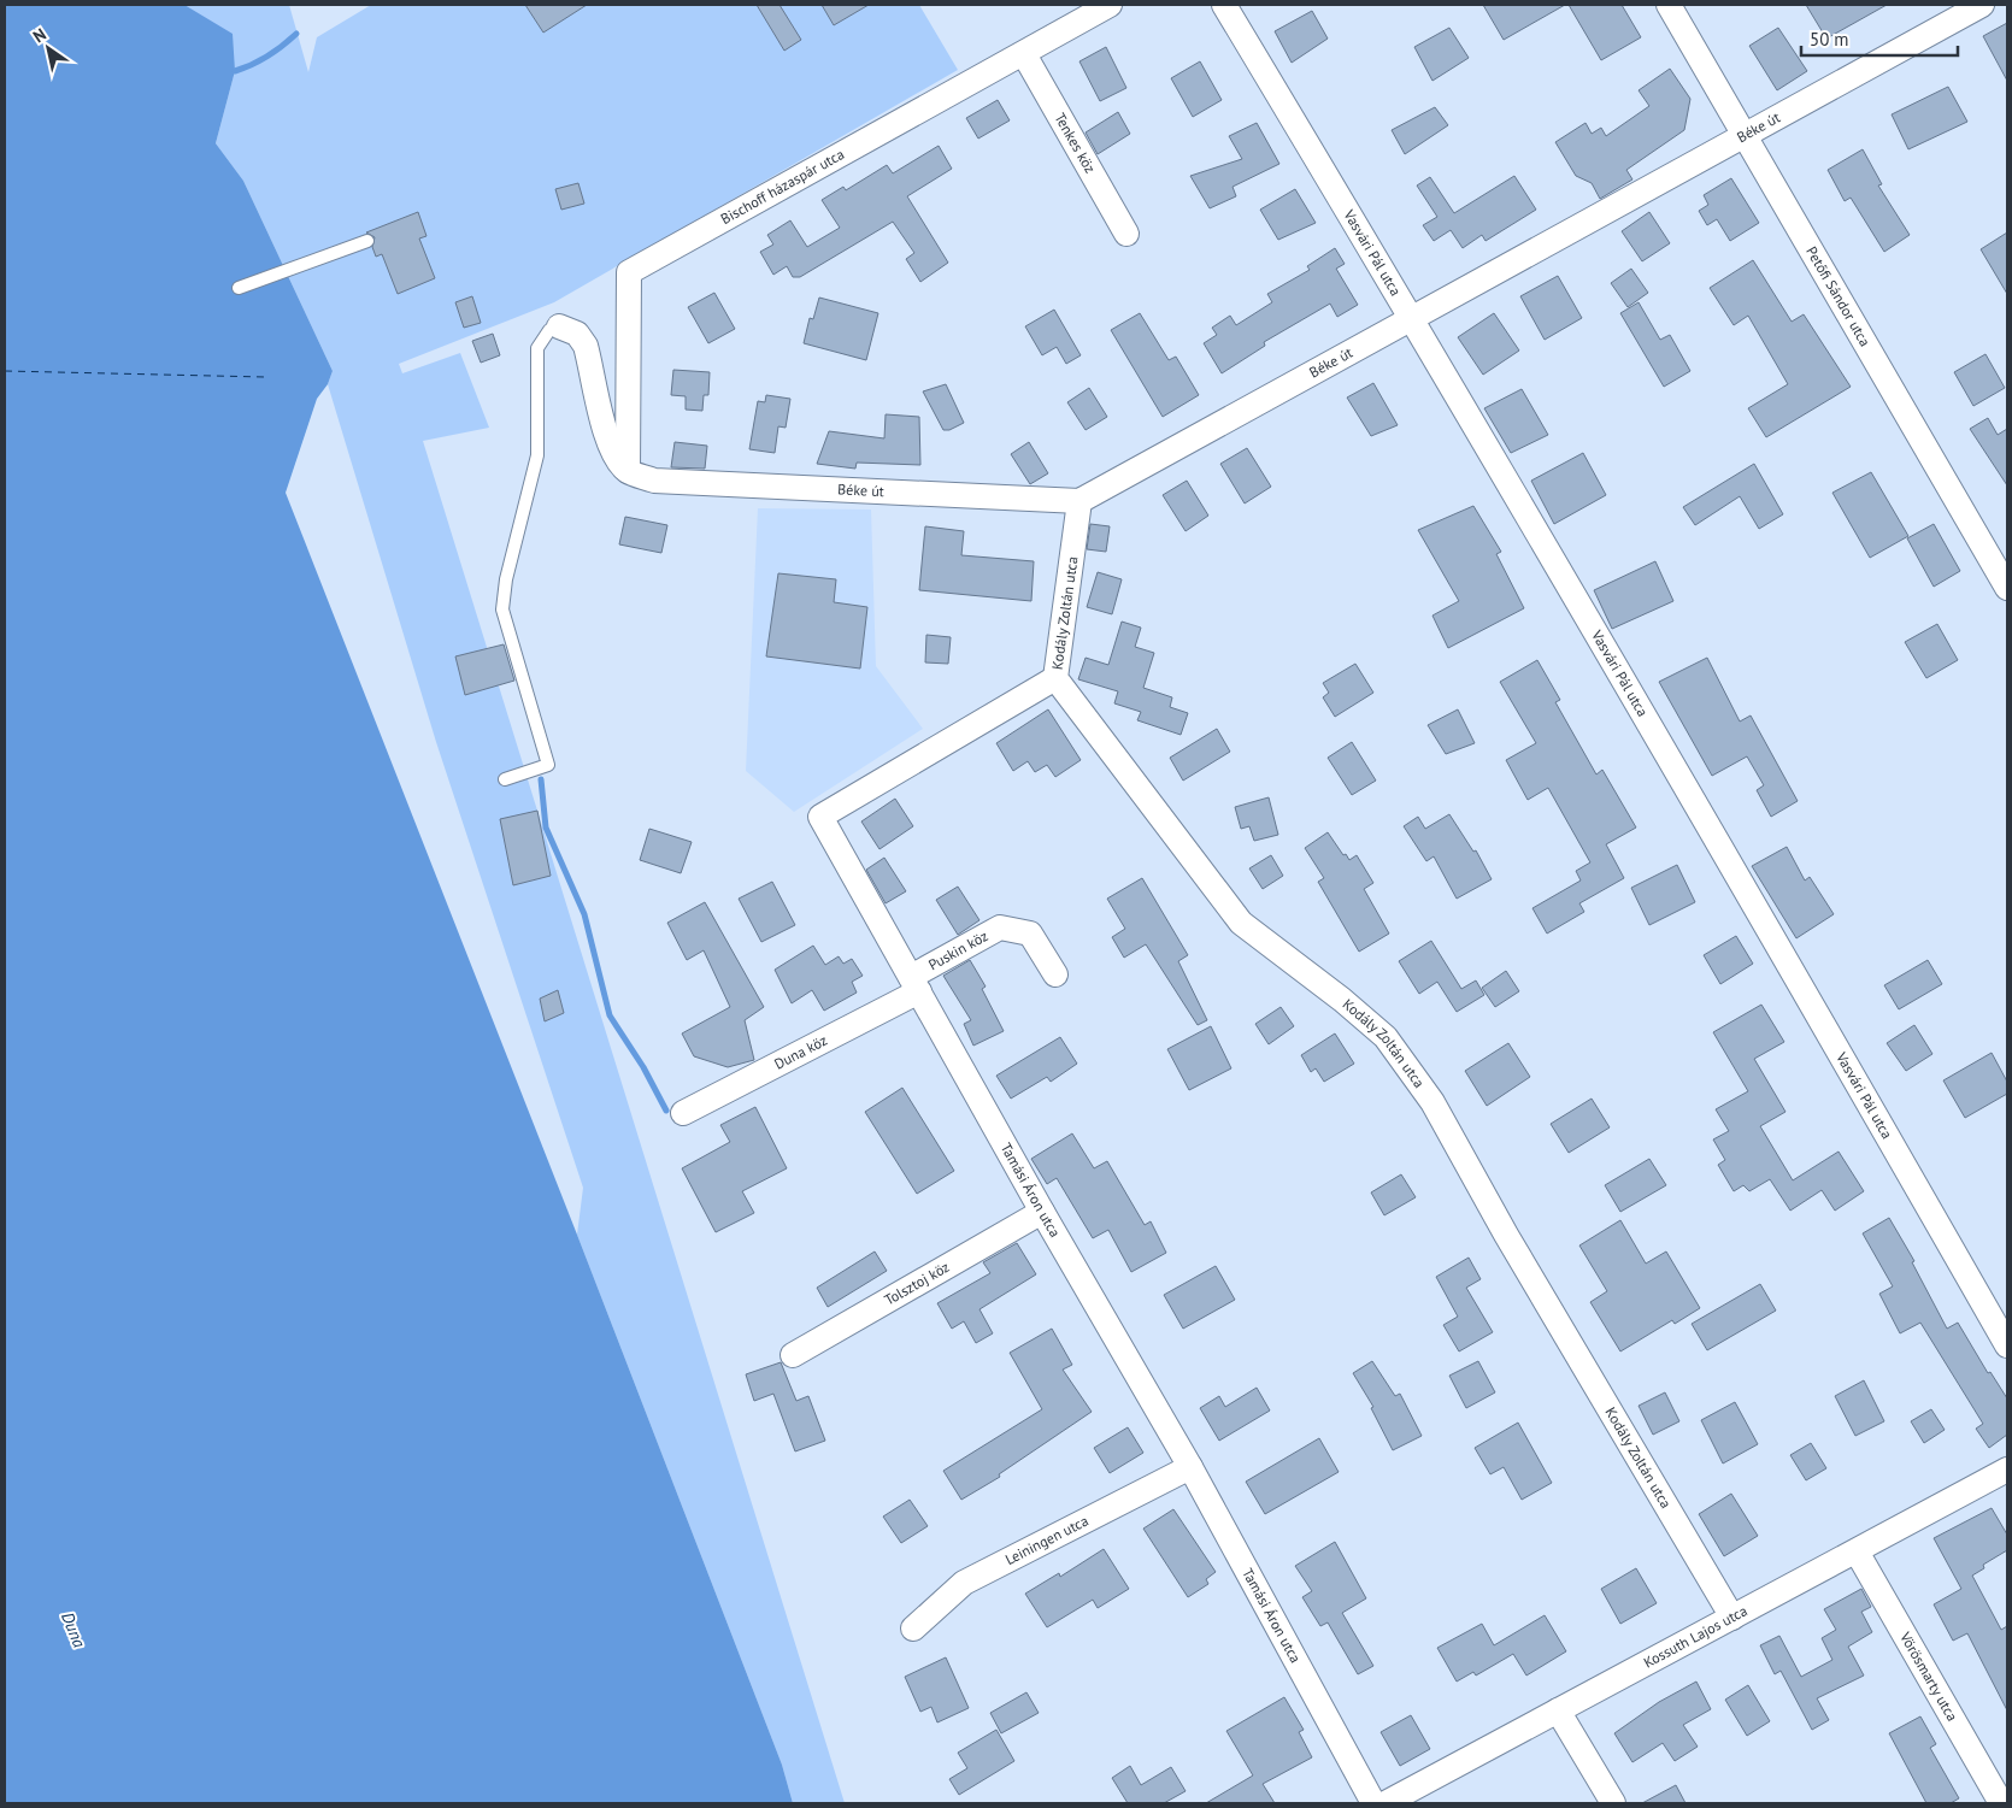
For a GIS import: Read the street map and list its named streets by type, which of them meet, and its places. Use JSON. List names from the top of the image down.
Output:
{
  "streets": {
    "street": [
      "Béke út",
      "Tenkes köz",
      "Bischoff házaspár utca",
      "Vasvári Pál utca",
      "Petőfi Sándor utca",
      "Kodály Zoltán utca",
      "Puskin köz",
      "Duna köz",
      "Tamási Áron utca",
      "Tolsztoj köz",
      "Leiningen utca",
      "Kossuth Lajos utca",
      "Vörösmarty utca"
    ]
  },
  "crossings": [
    ["Béke út", "Bischoff házaspár utca"],
    ["Béke út", "Vasvári Pál utca"],
    ["Béke út", "Petőfi Sándor utca"],
    ["Béke út", "Kodály Zoltán utca"],
    ["Tenkes köz", "Bischoff házaspár utca"],
    ["Kodály Zoltán utca", "Tamási Áron utca"],
    ["Kodály Zoltán utca", "Kossuth Lajos utca"],
    ["Puskin köz", "Duna köz"],
    ["Puskin köz", "Tamási Áron utca"],
    ["Duna köz", "Tamási Áron utca"],
    ["Tamási Áron utca", "Tolsztoj köz"],
    ["Tamási Áron utca", "Leiningen utca"],
    ["Kossuth Lajos utca", "Vörösmarty utca"]
  ],
  "water": ["Duna"],
  "scale_bar": "50 m",
  "north": "top left"
}
